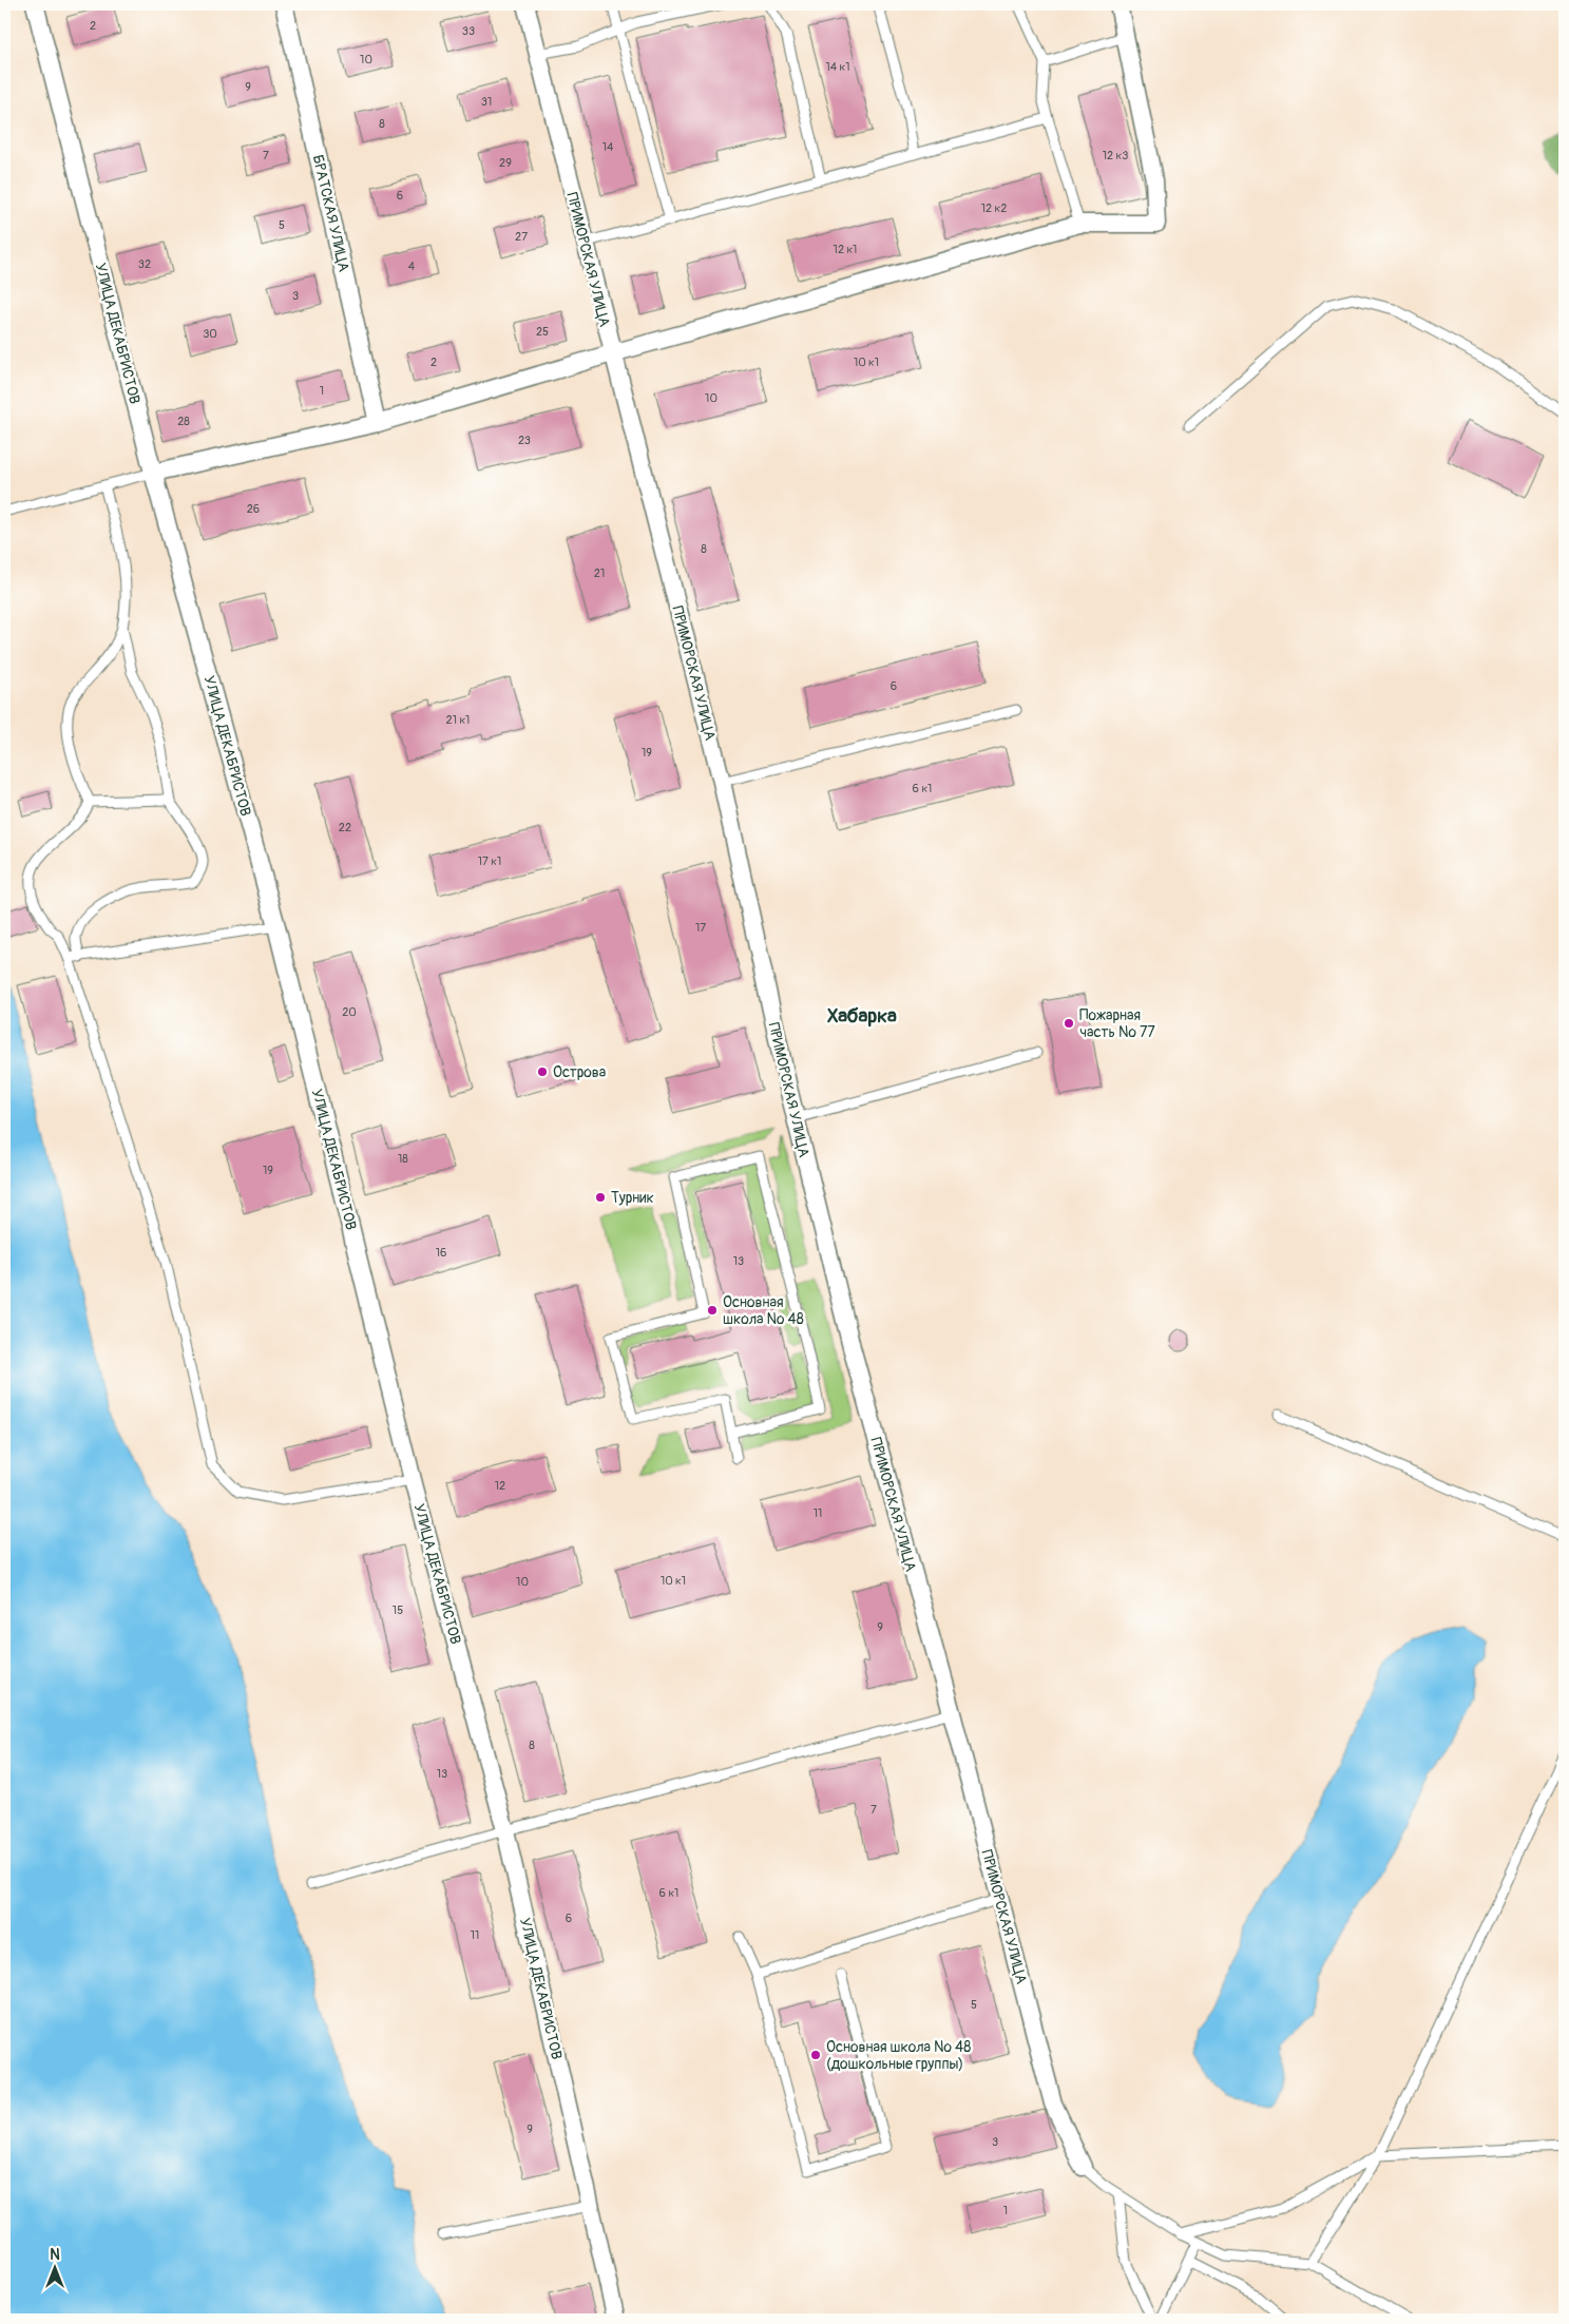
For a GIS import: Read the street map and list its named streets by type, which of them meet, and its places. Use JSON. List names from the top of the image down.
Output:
{
  "streets": {
    "street": ["БРАТСКАЯ УЛИЦА", "ПРИМОРСКАЯ УЛИЦА", "УЛИЦА ДЕКАБРИСТОВ"]
  },
  "districts": ["Хабарка"],
  "places": [
    "Пожарная часть № 77",
    "Острова",
    "Турник",
    "Основная школа № 48",
    "Основная школа № 48 (дошкольные группы)"
  ],
  "house_numbers": [
    "2",
    "33",
    "10",
    "14 к1",
    "9",
    "31",
    "8",
    "14",
    "7",
    "12 к3",
    "29",
    "6",
    "12 к2",
    "5",
    "27",
    "12 к1",
    "32",
    "4",
    "3",
    "25",
    "30",
    "2",
    "10 к1",
    "1",
    "10",
    "28",
    "23",
    "26",
    "8",
    "21",
    "6",
    "21 к1",
    "19",
    "6 к1",
    "22",
    "17 к1",
    "17",
    "20",
    "18",
    "19",
    "16",
    "13",
    "12",
    "11",
    "10 к1",
    "10",
    "15",
    "9",
    "8",
    "13",
    "7",
    "6 к1",
    "6",
    "11",
    "5",
    "9",
    "3",
    "1"
  ],
  "north": "top"
}
